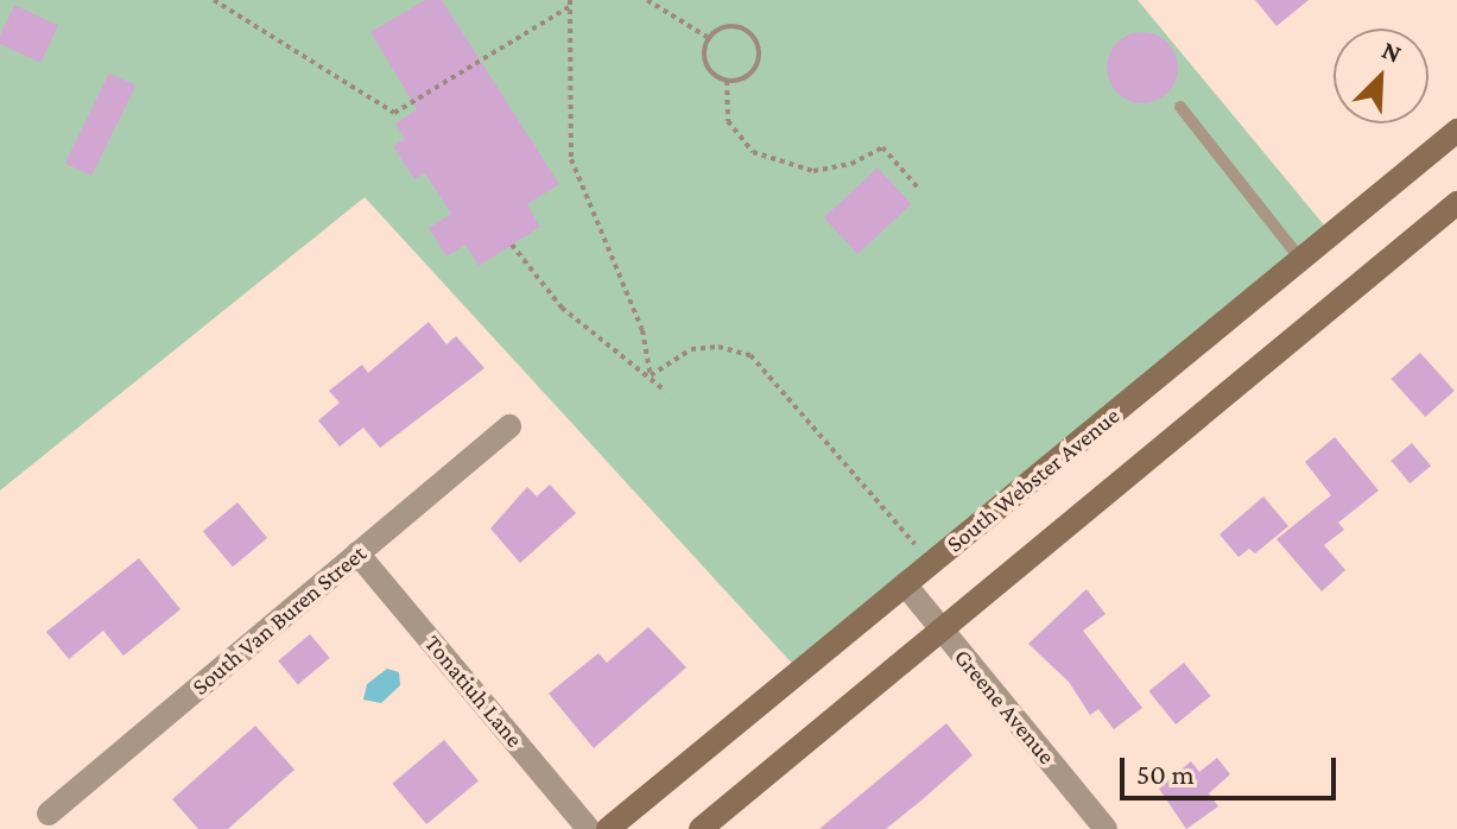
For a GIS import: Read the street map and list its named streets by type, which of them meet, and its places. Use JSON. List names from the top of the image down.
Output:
{
  "streets": {
    "main road": ["South Webster Avenue"],
    "street": ["South Van Buren Street", "Tonatiuh Lane", "Greene Avenue"]
  },
  "crossings": [
    ["South Webster Avenue", "Greene Avenue"],
    ["South Van Buren Street", "Tonatiuh Lane"]
  ],
  "scale_bar": "50 m",
  "north": "top right"
}
